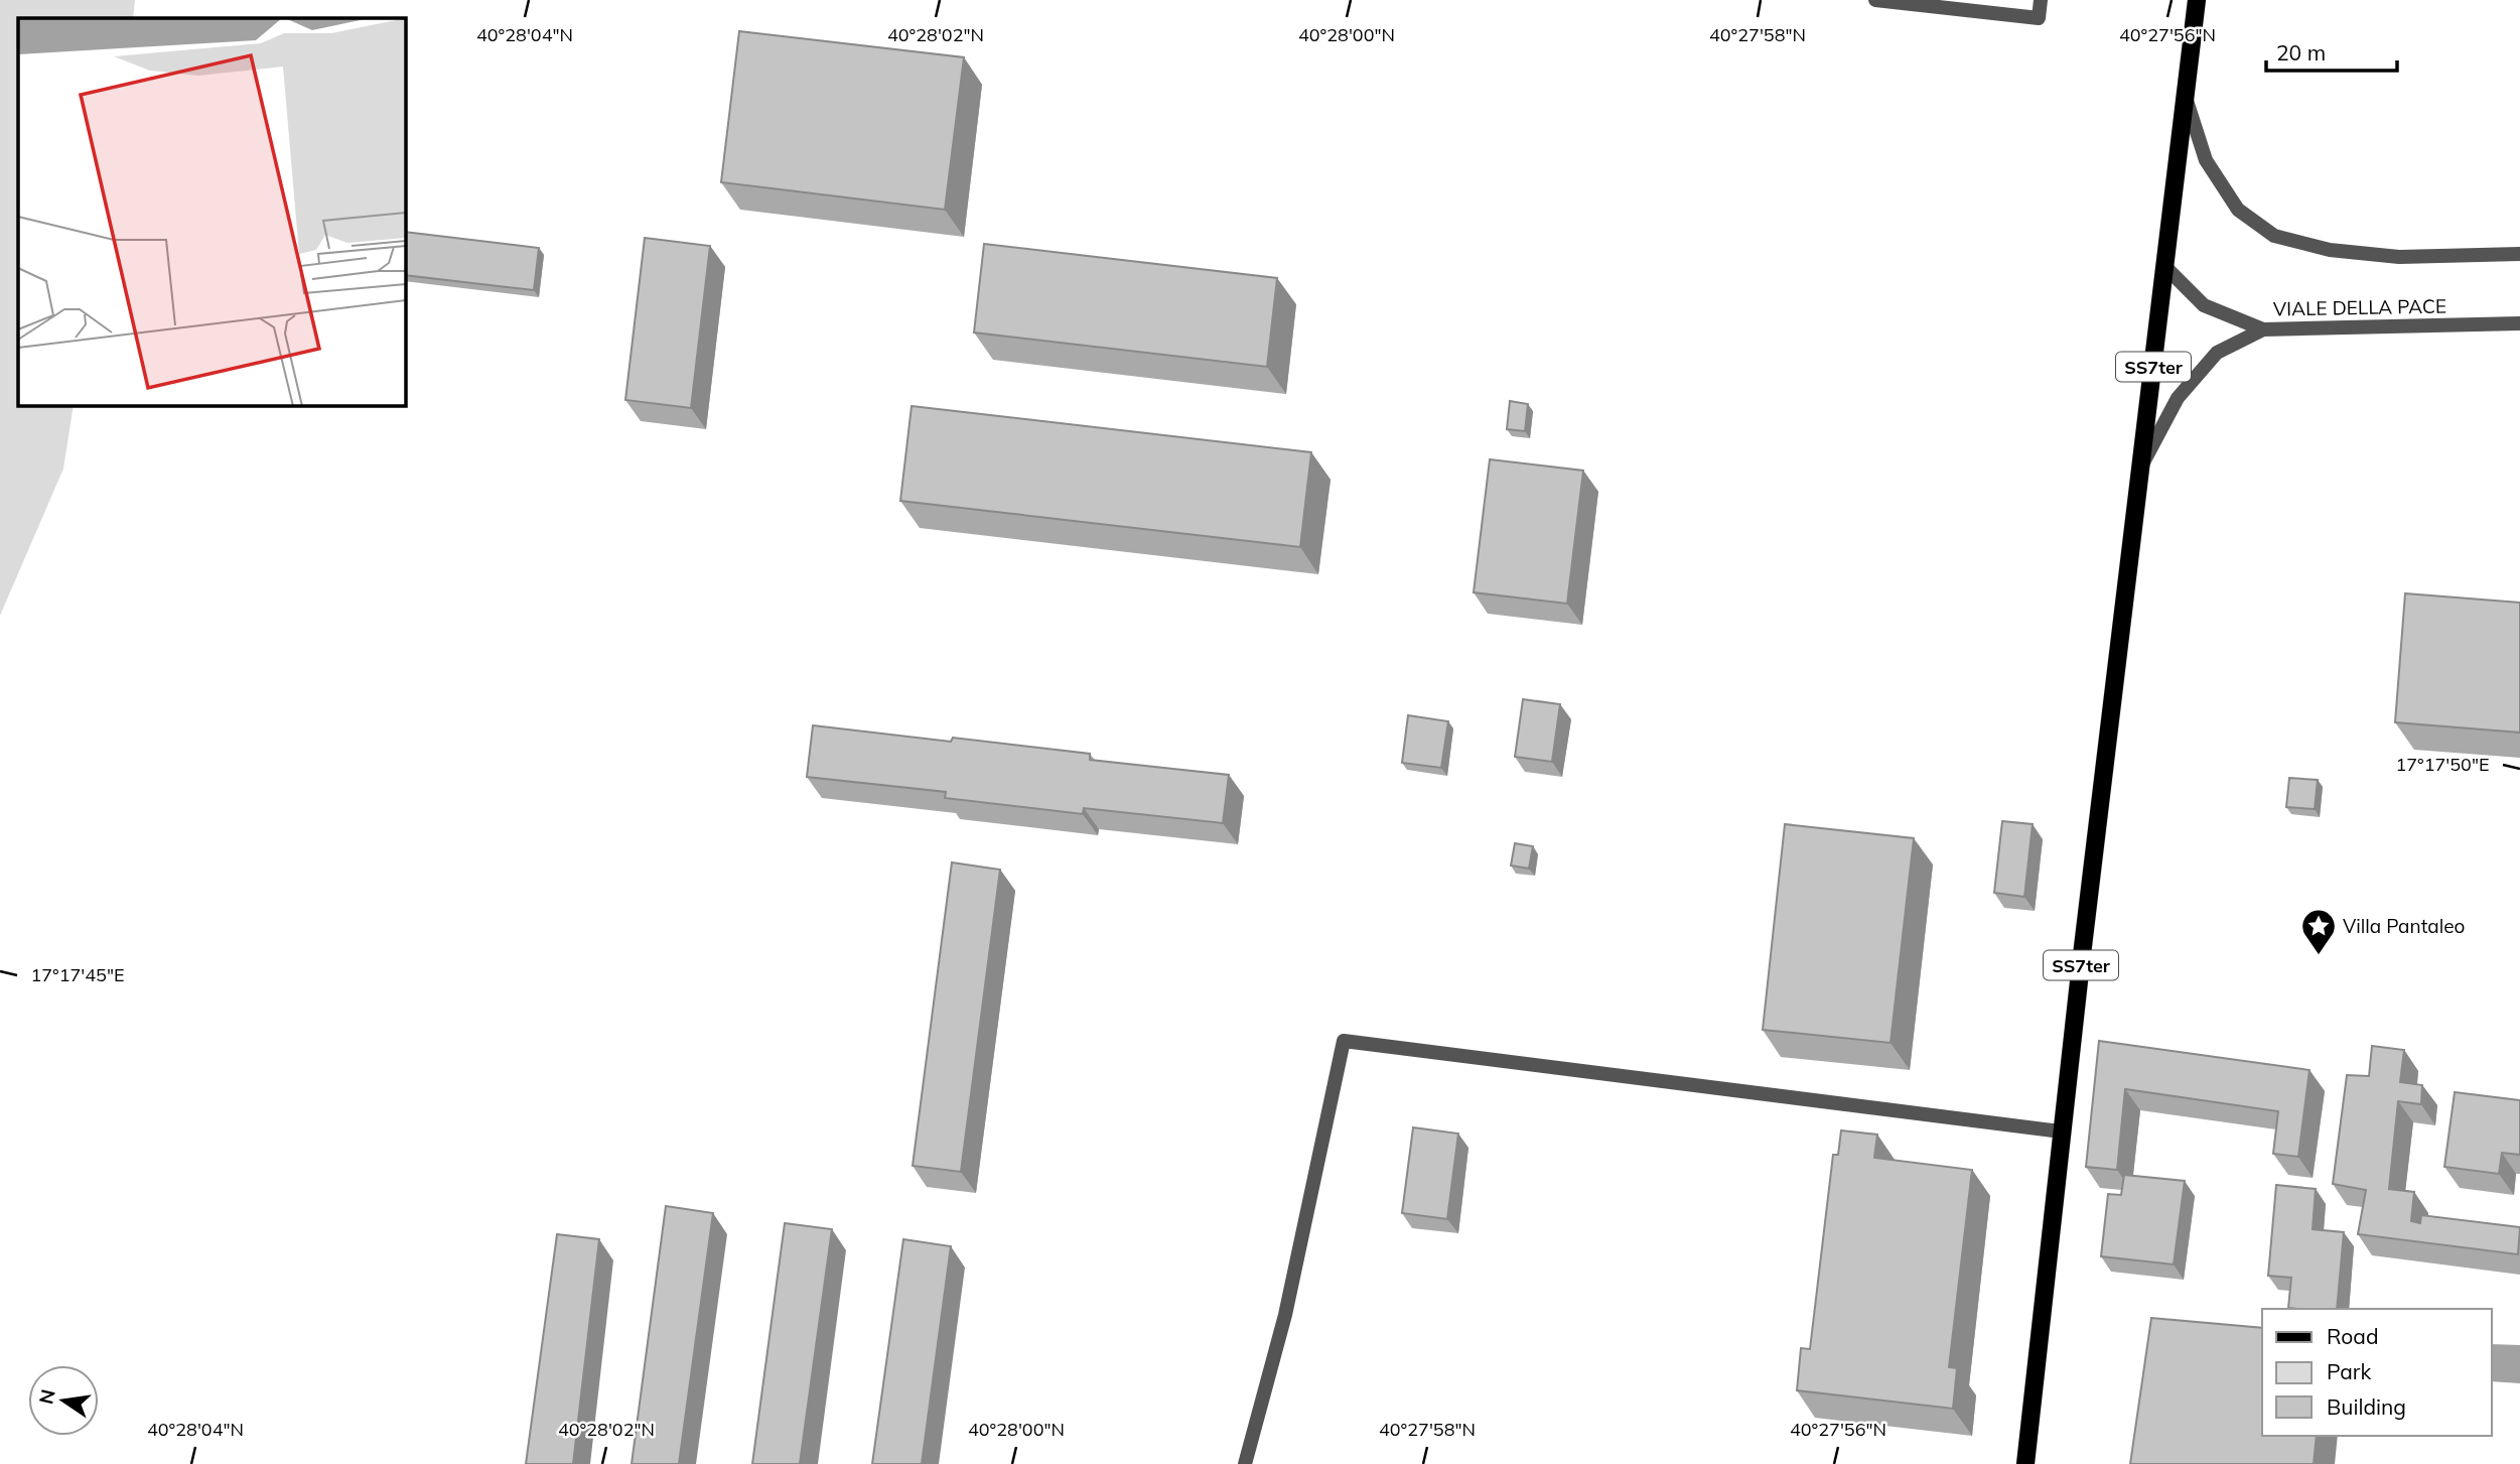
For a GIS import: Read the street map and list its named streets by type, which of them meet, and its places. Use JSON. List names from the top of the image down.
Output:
{
  "streets": {
    "main road": ["SS7ter"],
    "street": ["VIALE DELLA PACE"]
  },
  "crossings": [
    ["VIALE DELLA PACE", "SS7ter"]
  ],
  "places": {
    "place": ["Villa Pantaleo"]
  },
  "legend": ["Road", "Park", "Building"],
  "scale_bar": "20 m",
  "north": "left",
  "coordinates": [
    "40°28'04\"N",
    "40°28'02\"N",
    "40°28'00\"N",
    "40°27'58\"N",
    "40°27'56\"N",
    "17°17'50\"E",
    "17°17'45\"E"
  ]
}
